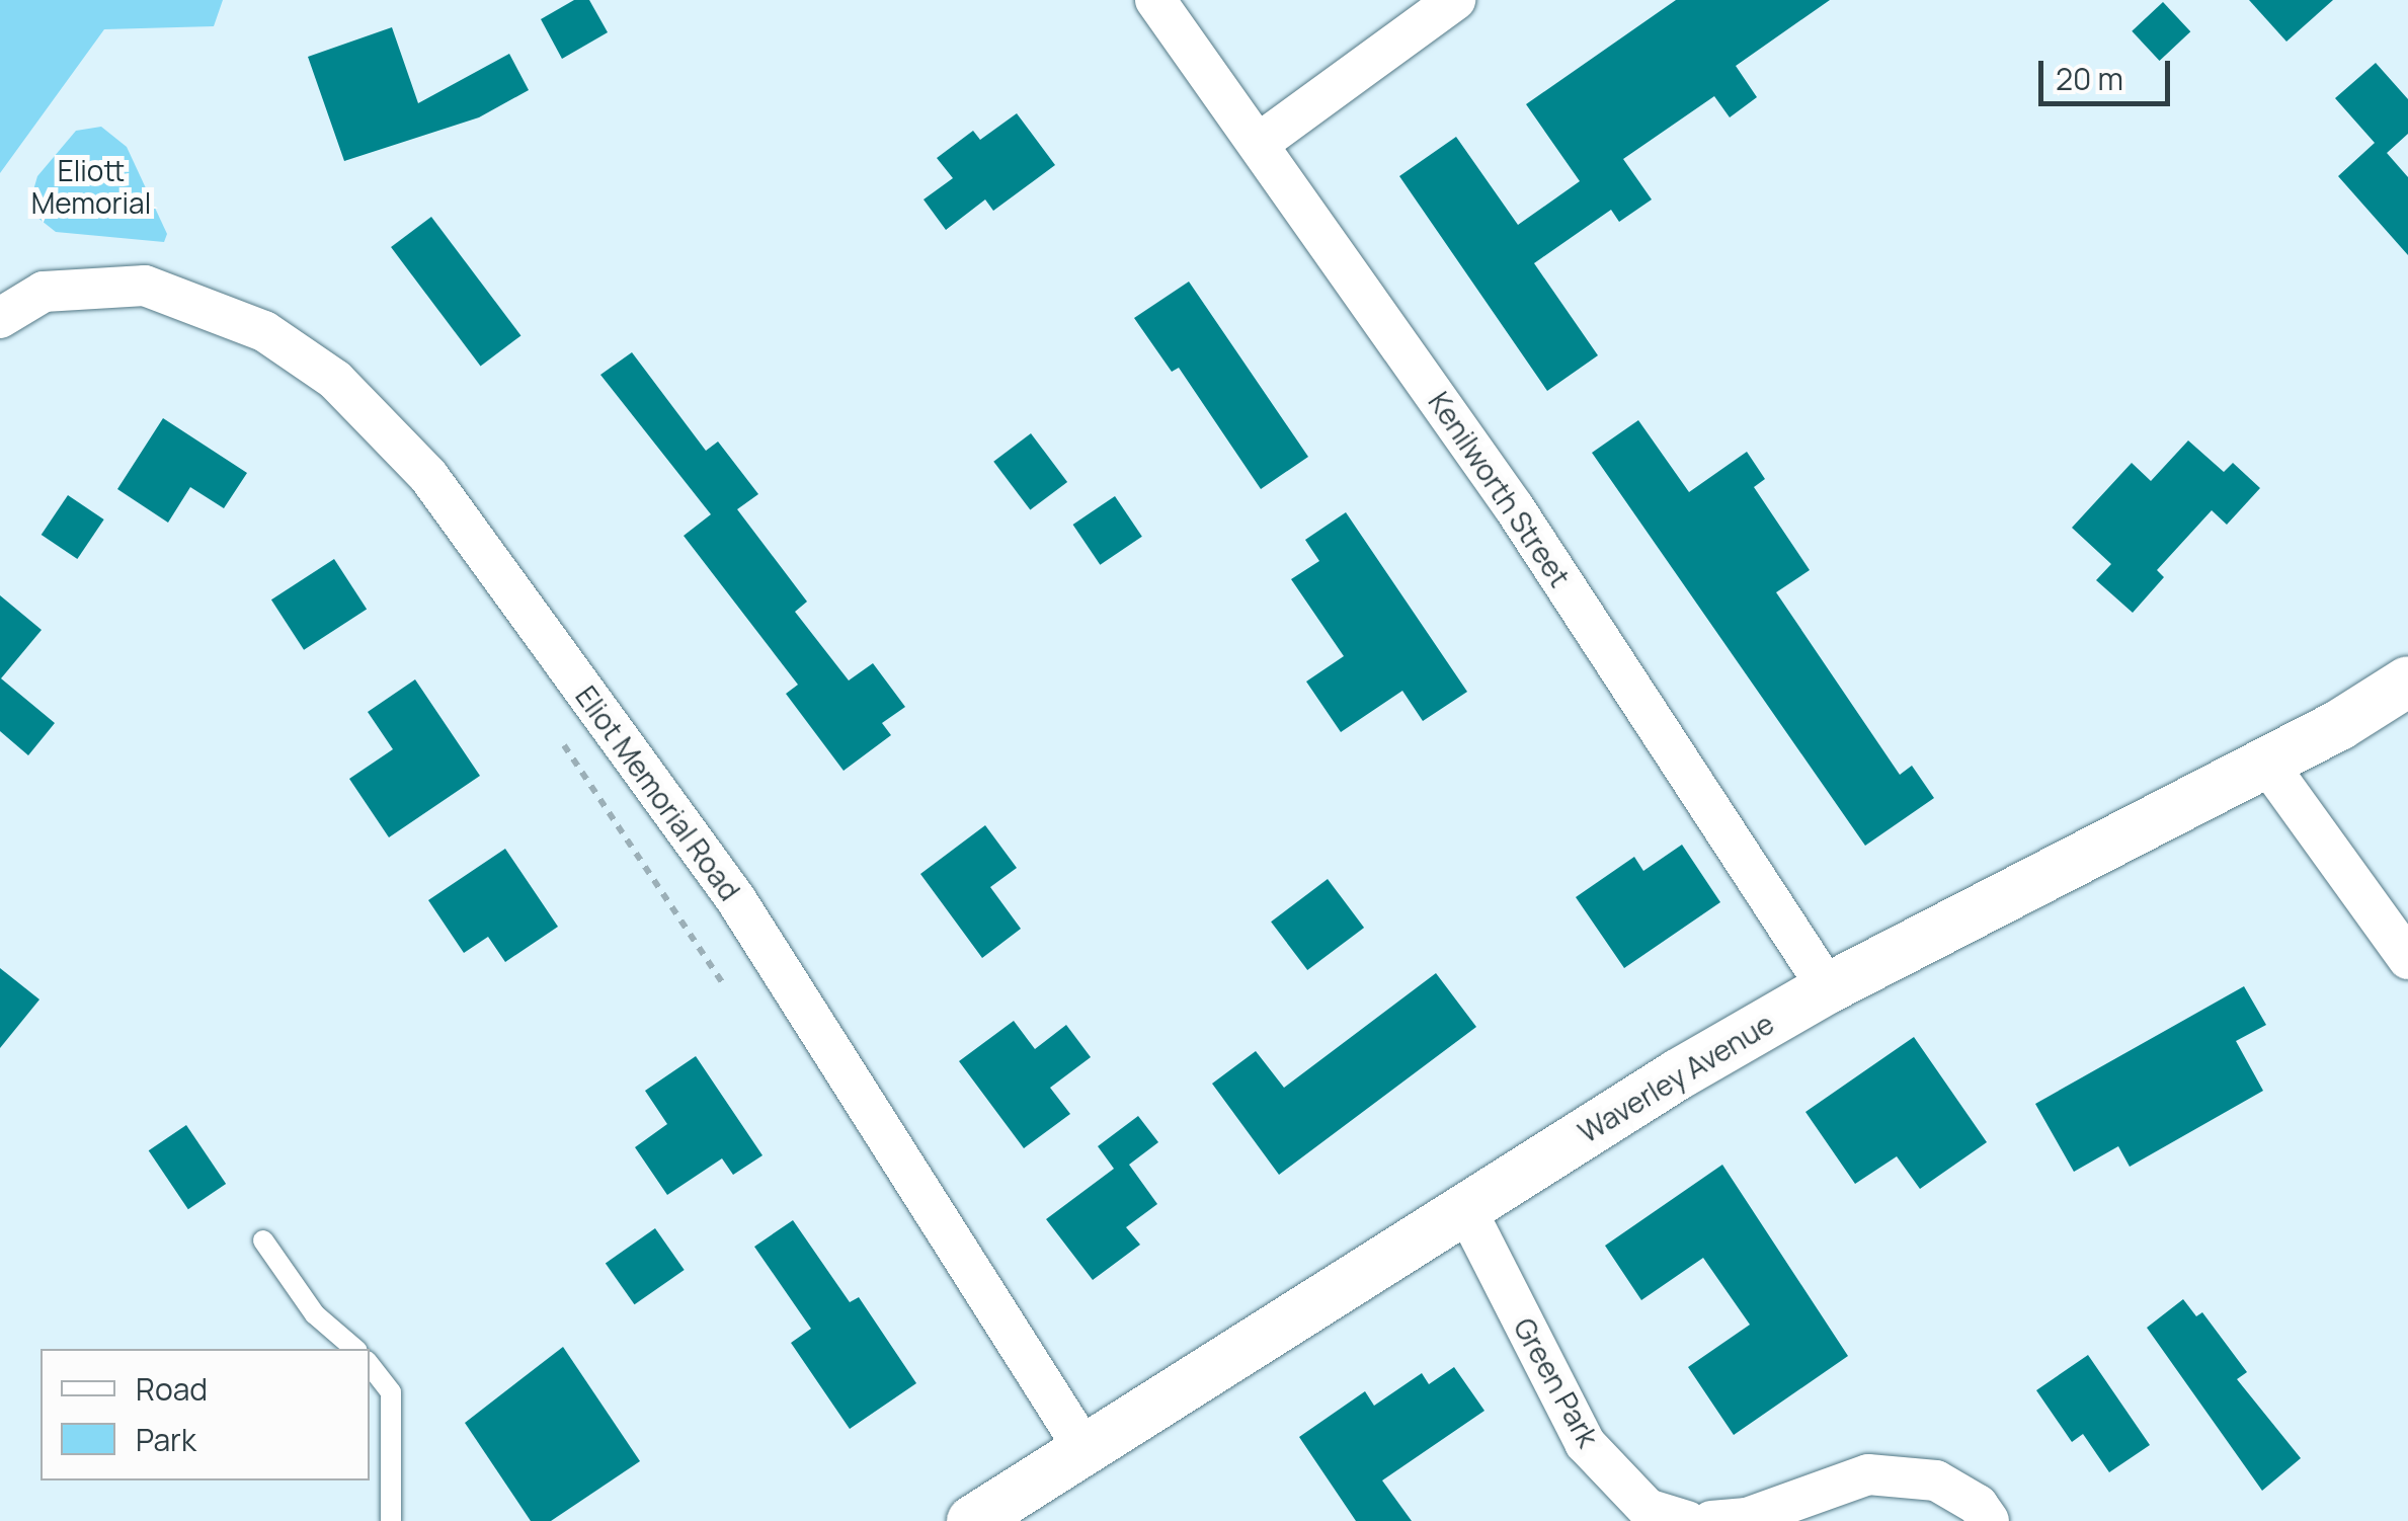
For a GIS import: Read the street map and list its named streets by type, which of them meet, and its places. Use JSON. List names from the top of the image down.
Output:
{
  "streets": {
    "street": [
      "Kenilworth Street",
      "Eliot Memorial Road",
      "Waverley Avenue",
      "Green Park"
    ]
  },
  "crossings": [
    ["Kenilworth Street", "Waverley Avenue"],
    ["Eliot Memorial Road", "Waverley Avenue"],
    ["Waverley Avenue", "Green Park"]
  ],
  "parks": ["Eliott Memorial"],
  "legend": ["Road", "Park"],
  "scale_bar": "20 m"
}
